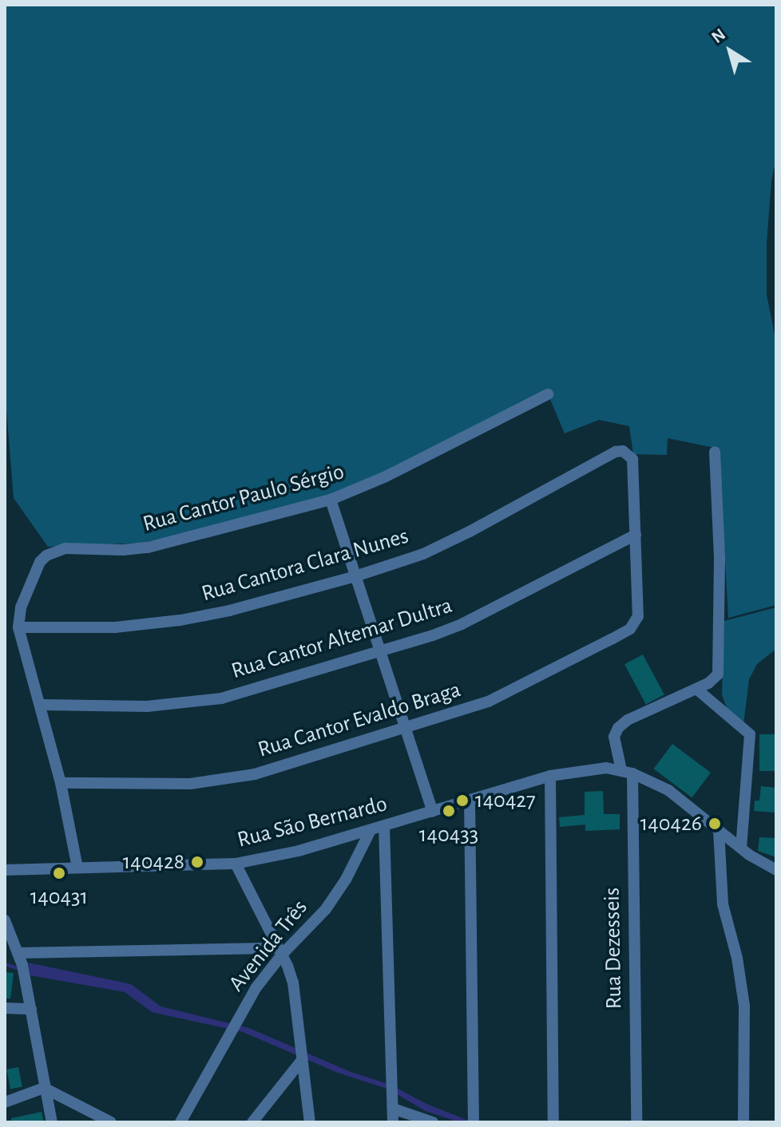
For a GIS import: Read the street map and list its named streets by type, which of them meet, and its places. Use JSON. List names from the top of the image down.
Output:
{
  "streets": {
    "street": [
      "Rua Cantor Paulo Sérgio",
      "Rua Cantora Clara Nunes",
      "Rua Cantor Altemar Dultra",
      "Rua Cantor Evaldo Braga",
      "Rua São Bernardo",
      "Avenida Três",
      "Rua Dezesseis"
    ]
  },
  "crossings": [
    ["Rua Cantor Paulo Sérgio", "Rua Cantora Clara Nunes"],
    ["Rua Cantora Clara Nunes", "Rua Cantor Altemar Dultra"],
    ["Rua Cantora Clara Nunes", "Rua Cantor Evaldo Braga"],
    ["Rua Cantor Altemar Dultra", "Rua Cantor Evaldo Braga"],
    ["Rua São Bernardo", "Avenida Três"],
    ["Rua São Bernardo", "Rua Dezesseis"]
  ],
  "places": [
    "140427",
    "140433",
    "140426",
    "140428",
    "140431"
  ],
  "north": "top left"
}
